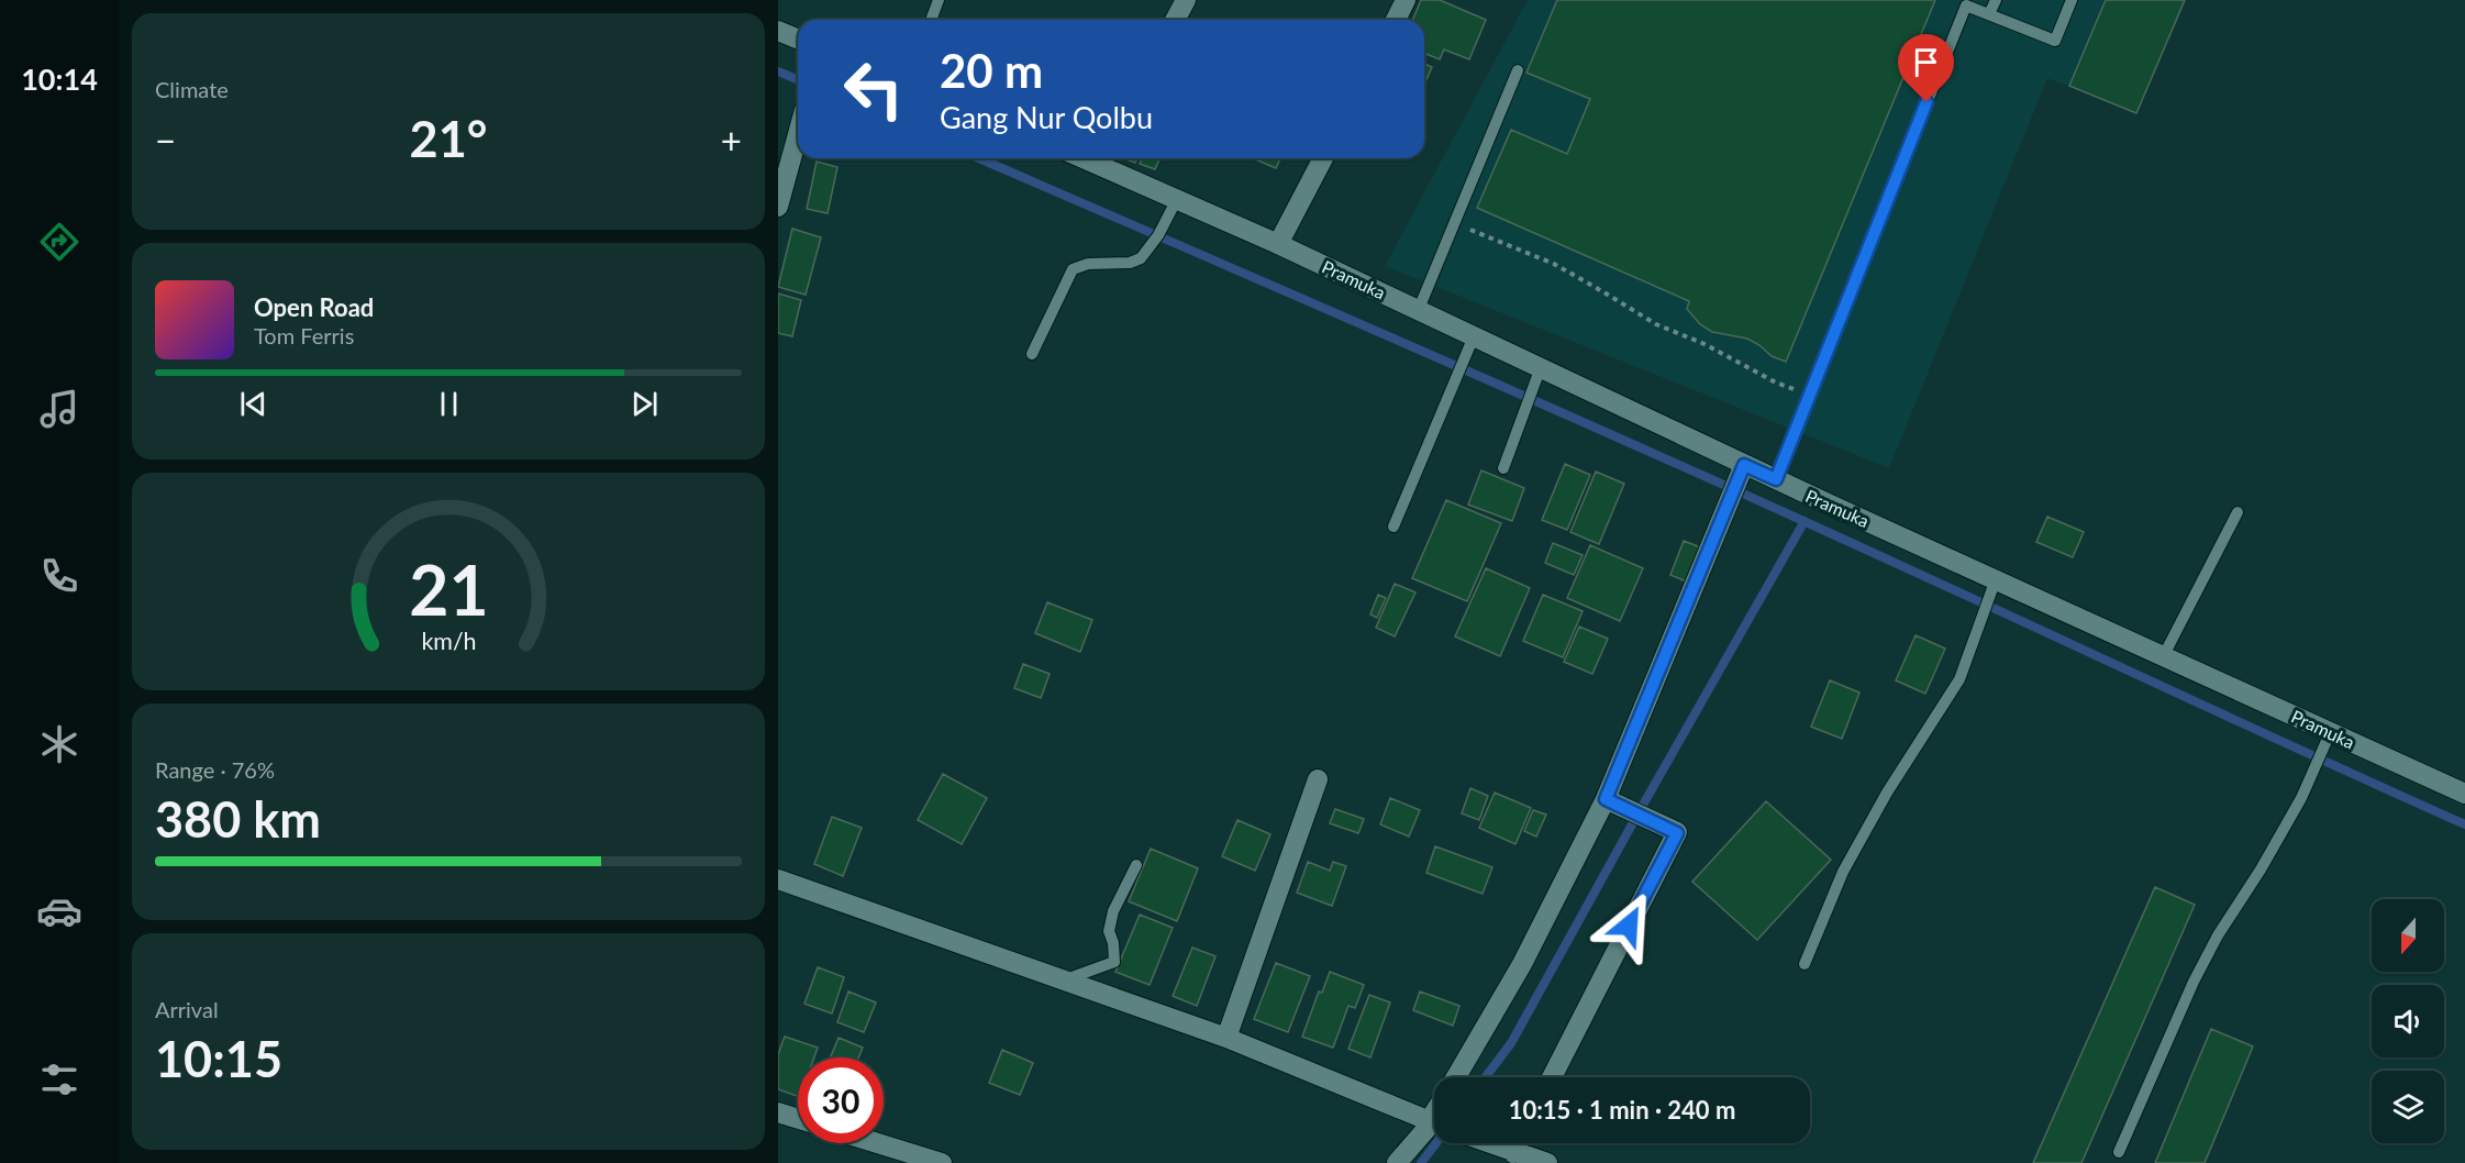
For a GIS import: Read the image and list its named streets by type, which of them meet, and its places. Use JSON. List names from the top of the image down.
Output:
{
  "streets": {
    "street": ["Pramuka"]
  },
  "north": "bottom",
  "page": {
    "tabs": "10:14",
    "tile": [
      "Climate",
      ["Range · 76%", "380 km"],
      ["Arrival", "10:15"]
    ],
    "turn": ["20 m", "Gang Nur Qolbu"],
    "heat": ["−", "21°", "+"],
    "song": ["Open Road", "Tom Ferris"],
    "limit": "30",
    "trip": "10:15 · 1 min · 240 m",
    "gauge": ["21", "km/h"]
  }
}
